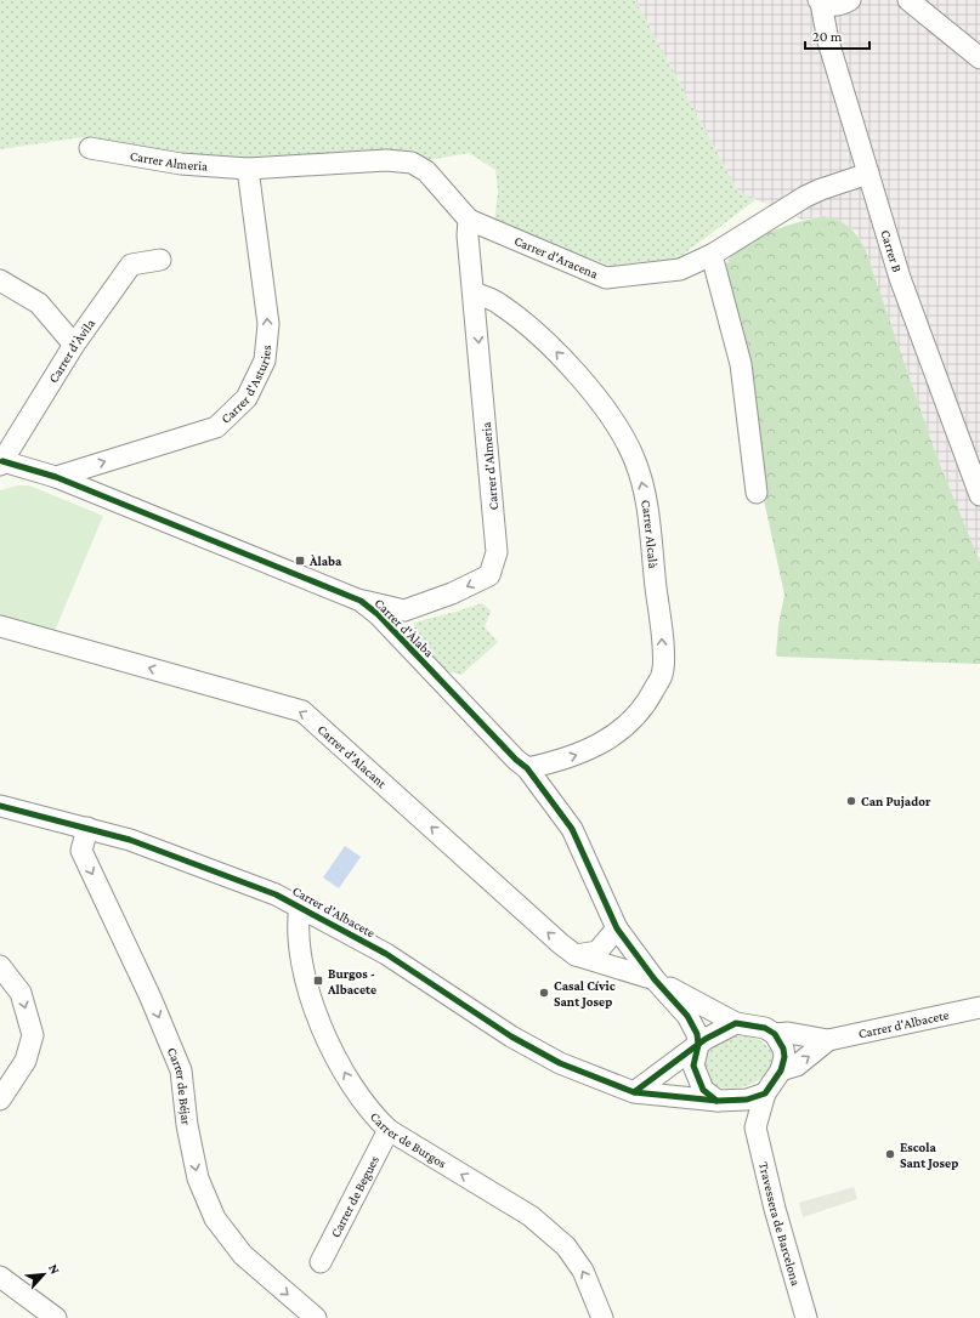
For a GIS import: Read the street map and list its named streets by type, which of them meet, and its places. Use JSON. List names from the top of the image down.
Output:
{
  "streets": {
    "street": [
      "Carrer Almeria",
      "Carrer B",
      "Carrer d'Aracena",
      "Carrer d'Àvila",
      "Carrer d'Asturies",
      "Carrer d'Almeria",
      "Carrer Alcalà",
      "Carrer d'Àlaba",
      "Carrer d'Alacant",
      "Carrer d'Albacete",
      "Carrer de Béjar",
      "Carrer de Burgos",
      "Carrer de Begues",
      "Travessera de Barcelona"
    ]
  },
  "crossings": [
    ["Carrer Almeria", "Carrer d'Aracena"],
    ["Carrer Almeria", "Carrer d'Asturies"],
    ["Carrer B", "Carrer d'Aracena"],
    ["Carrer d'Aracena", "Carrer d'Asturies"],
    ["Carrer d'Aracena", "Carrer d'Almeria"],
    ["Carrer d'Àvila", "Carrer d'Àlaba"],
    ["Carrer d'Asturies", "Carrer d'Àlaba"],
    ["Carrer d'Almeria", "Carrer Alcalà"],
    ["Carrer Alcalà", "Carrer d'Àlaba"],
    ["Carrer d'Àlaba", "Carrer d'Alacant"],
    ["Carrer d'Àlaba", "Carrer d'Albacete"],
    ["Carrer d'Alacant", "Carrer d'Albacete"],
    ["Carrer d'Albacete", "Carrer de Béjar"],
    ["Carrer d'Albacete", "Carrer de Burgos"],
    ["Carrer d'Albacete", "Travessera de Barcelona"],
    ["Carrer de Burgos", "Carrer de Begues"]
  ],
  "one_way": [
    "Carrer d'Asturies",
    "Carrer d'Almeria",
    "Carrer d'Alacant",
    "Carrer de Béjar",
    "Carrer de Burgos"
  ],
  "places": {
    "transit": ["Àlaba", "Burgos - Albacete"],
    "other": ["Can Pujador", "Casal Cívic Sant Josep", "Escola Sant Josep"]
  },
  "scale_bar": "20 m",
  "north": "top right"
}
